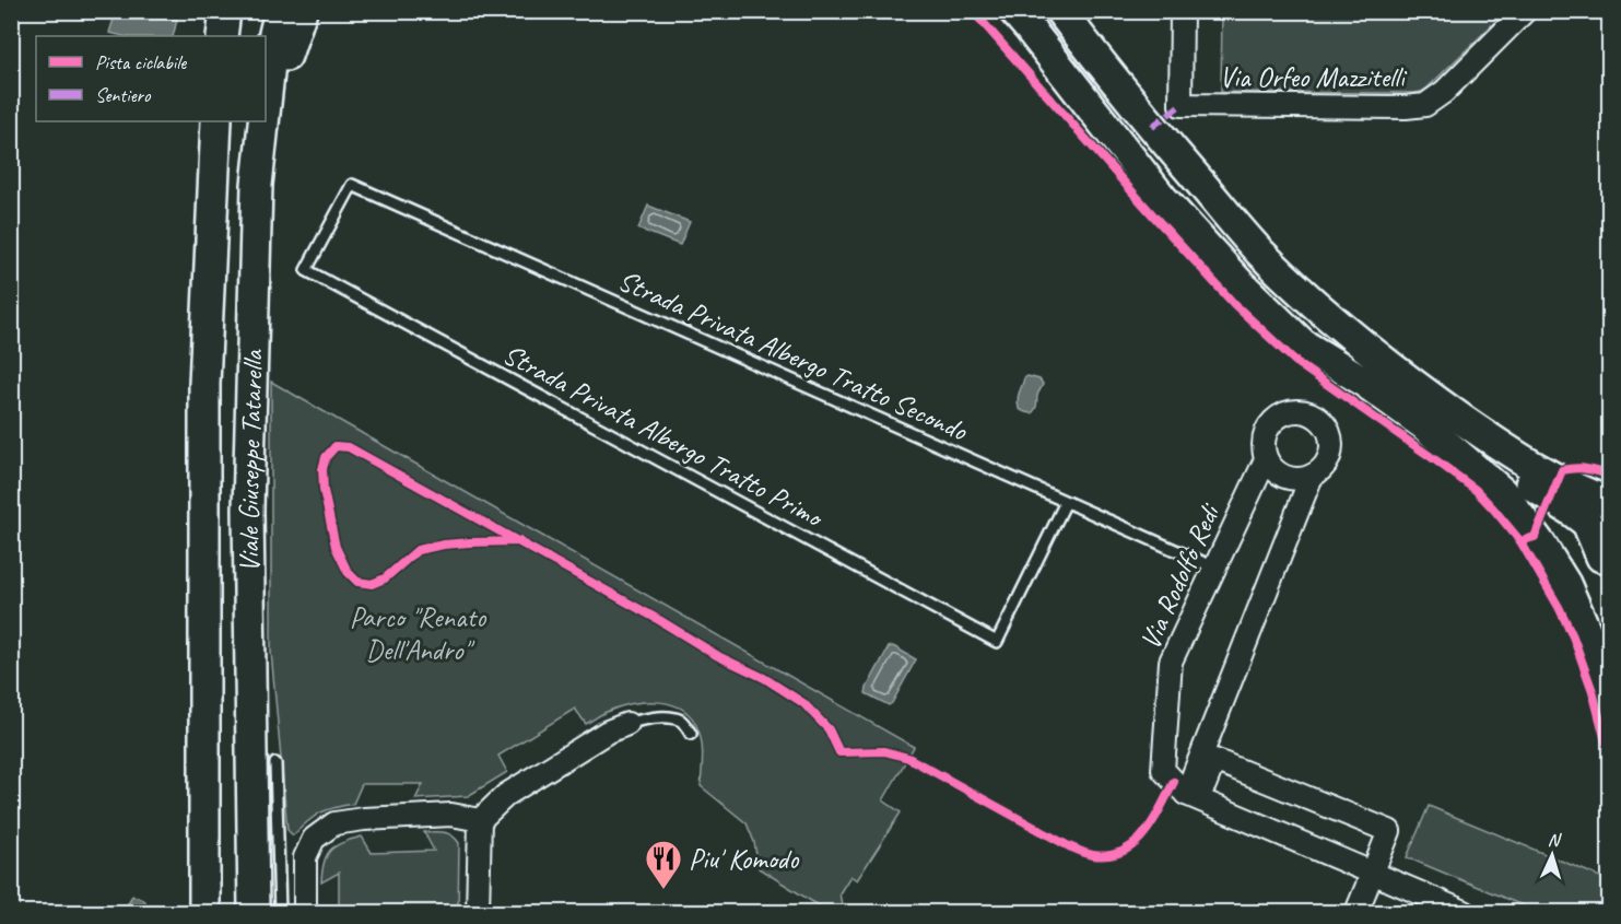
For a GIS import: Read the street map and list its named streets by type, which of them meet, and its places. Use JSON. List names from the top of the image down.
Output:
{
  "streets": {
    "main road": ["Viale Giuseppe Tatarella"],
    "street": ["Via Orfeo Mazzitelli", "Via Rodolfo Redi"],
    "lane": ["Strada Privata Albergo Tratto Secondo", "Strada Privata Albergo Tratto Primo"]
  },
  "crossings": [
    ["Strada Privata Albergo Tratto Secondo", "Strada Privata Albergo Tratto Primo"],
    ["Strada Privata Albergo Tratto Secondo", "Via Rodolfo Redi"]
  ],
  "parks": ["Parco \"Renato Dell'Andro\""],
  "places": {
    "restaurant": ["Piu' Komodo"]
  },
  "legend": ["Pista ciclabile", "Sentiero"],
  "north": "top"
}
